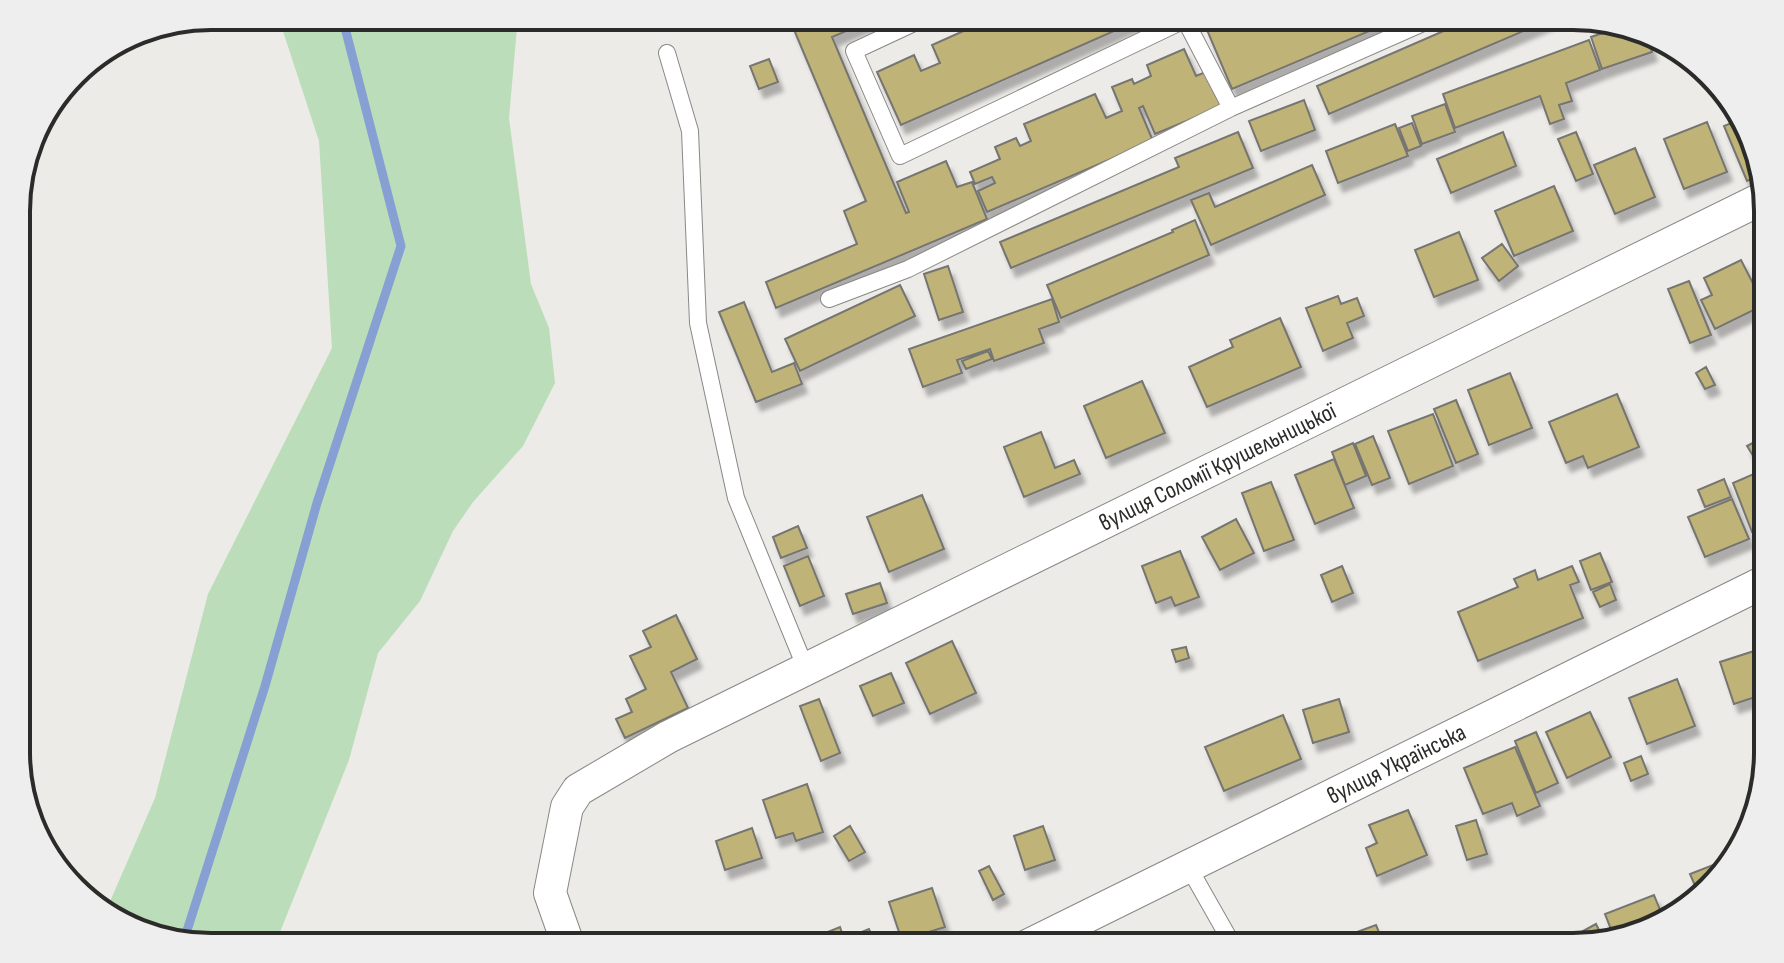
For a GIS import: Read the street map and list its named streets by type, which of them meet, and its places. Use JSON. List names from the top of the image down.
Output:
{
  "streets": {
    "street": ["вулиця Соломії Крушельницької", "вулиця Українська"]
  }
}
